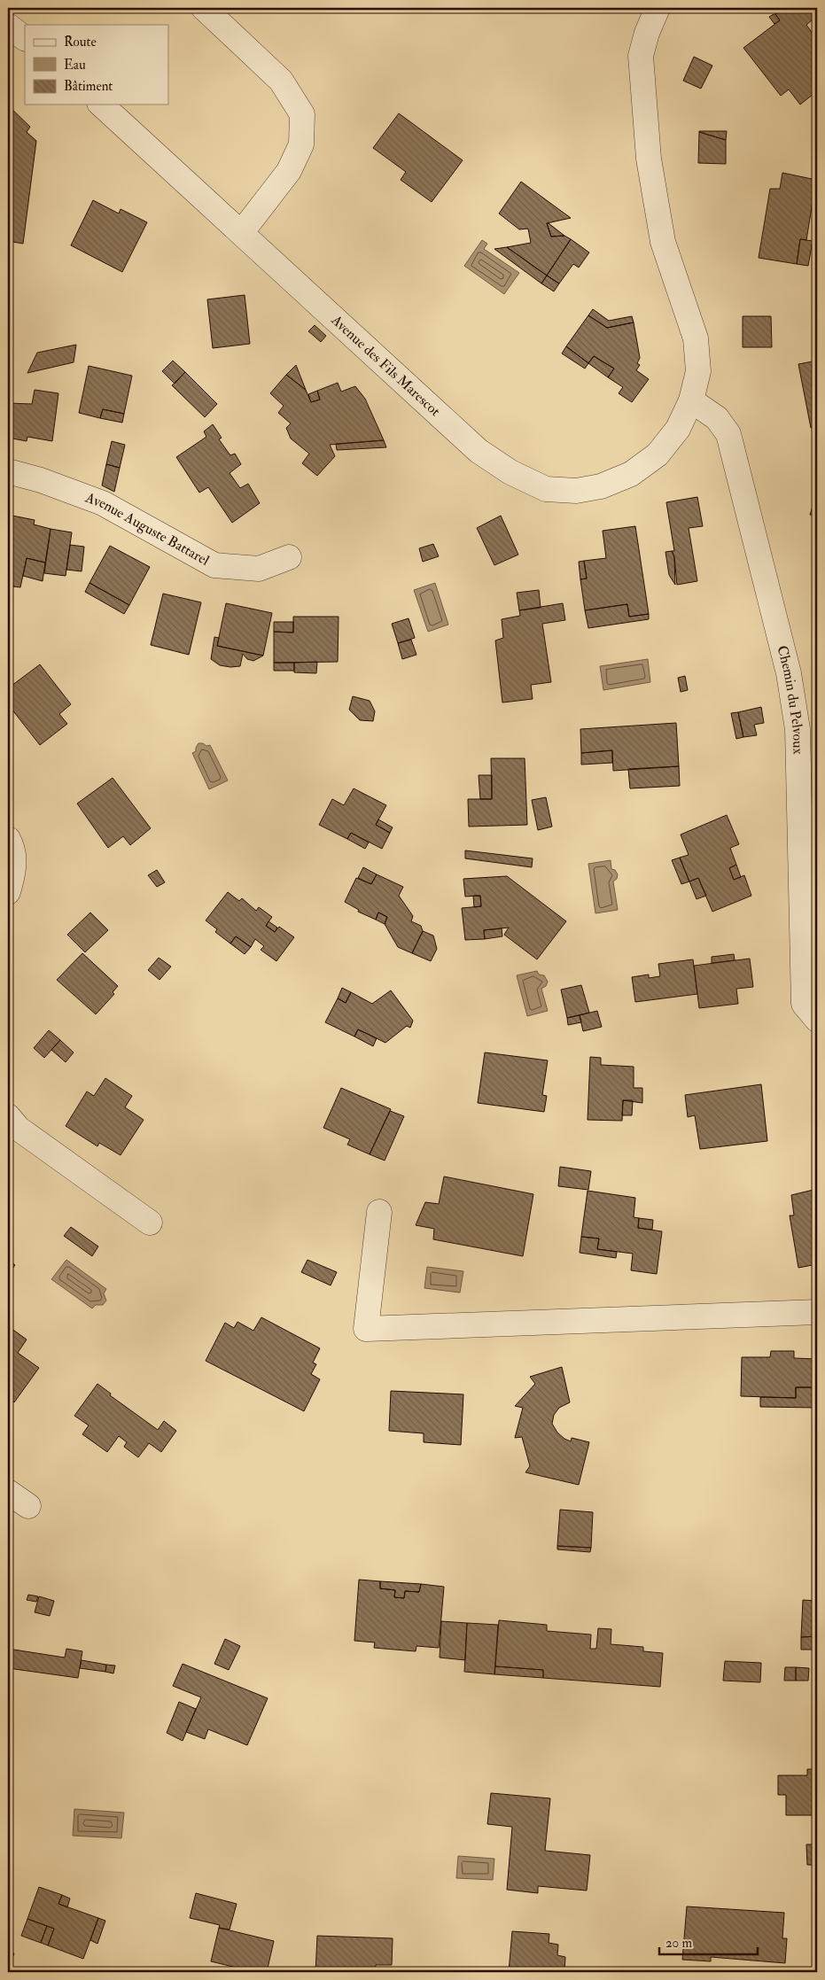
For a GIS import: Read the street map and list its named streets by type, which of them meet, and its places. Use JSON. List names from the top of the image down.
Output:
{
  "streets": {
    "street": ["Avenue des Fils Marescot", "Avenue Auguste Battarel", "Chemin du Pelvoux"]
  },
  "crossings": [
    ["Avenue des Fils Marescot", "Chemin du Pelvoux"]
  ],
  "legend": ["Route", "Eau", "Bâtiment"],
  "scale_bar": "20 m"
}
